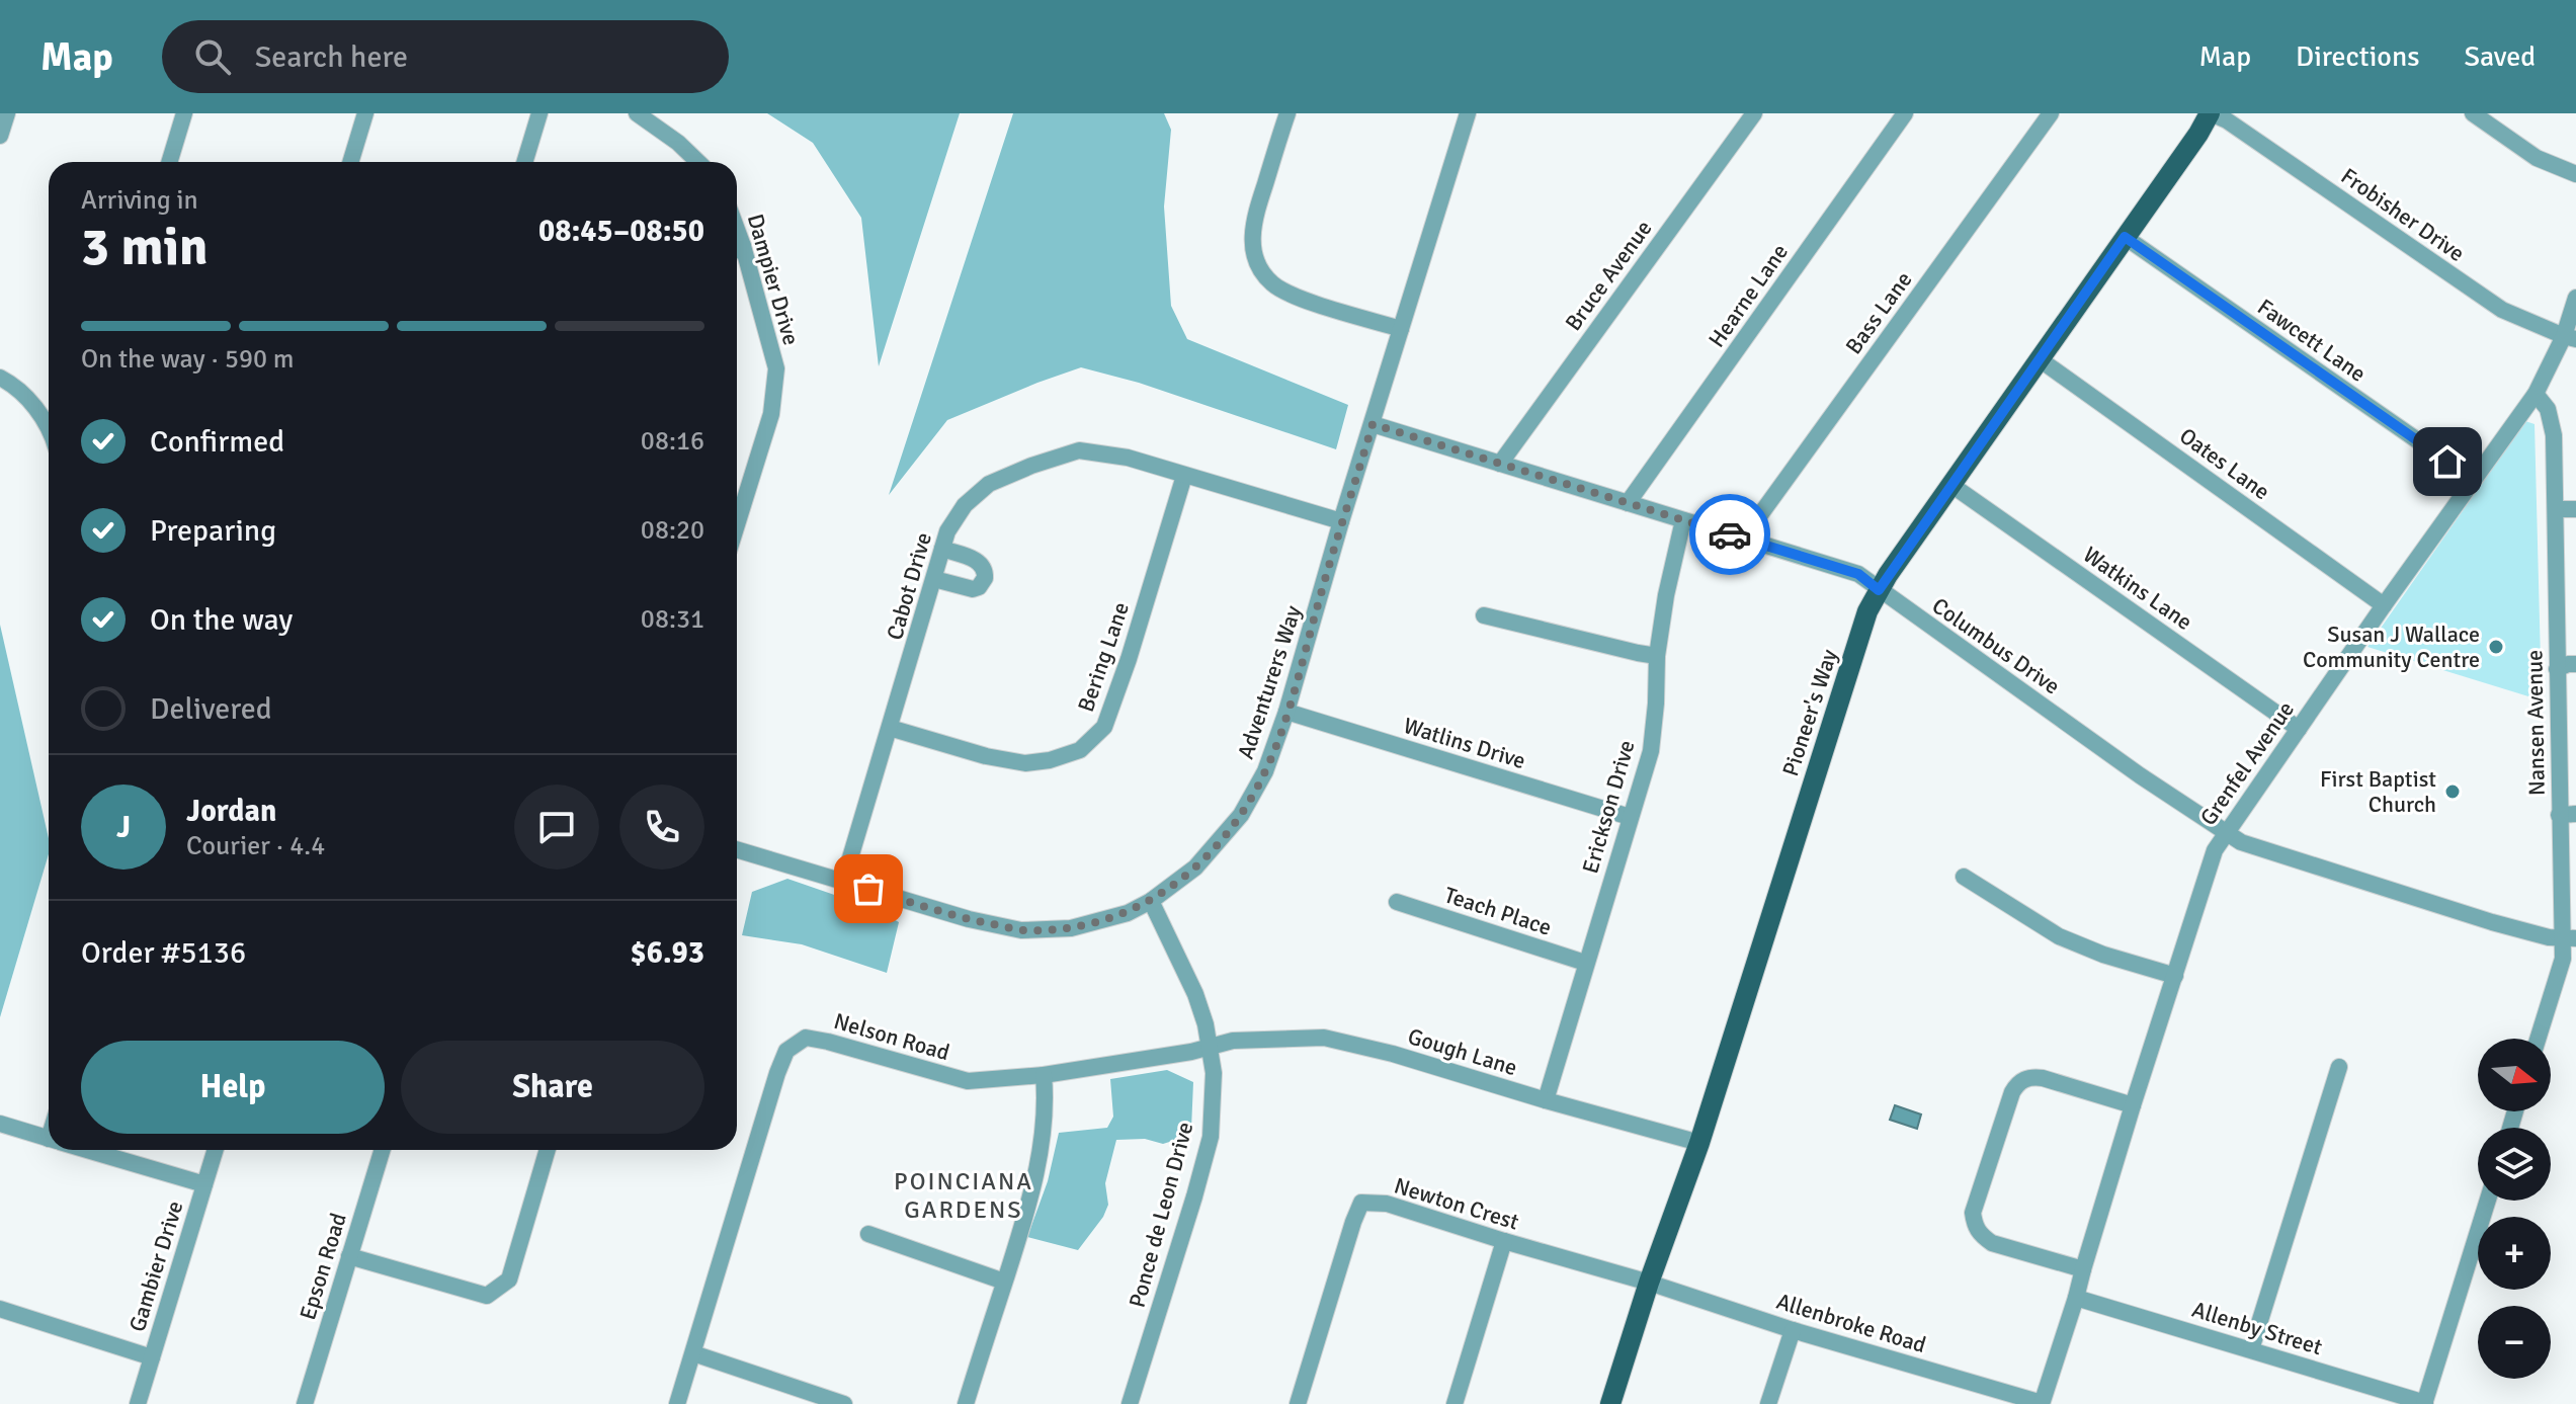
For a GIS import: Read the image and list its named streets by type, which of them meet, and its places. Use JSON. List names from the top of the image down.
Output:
{
  "streets": {
    "main road": ["Pioneer's Way"],
    "street": [
      "Frobisher Drive",
      "Bruce Avenue",
      "Dampier Drive",
      "Hearne Lane",
      "Bass Lane",
      "Fawcett Lane",
      "Oates Lane",
      "Cabot Drive",
      "Watkins Lane",
      "Columbus Drive",
      "Bering Lane",
      "Adventurers Way",
      "Nansen Avenue",
      "Watlins Drive",
      "Grenfel Avenue",
      "Erickson Drive",
      "Teach Place",
      "Nelson Road",
      "Gough Lane",
      "Newton Crest",
      "Ponce de Leon Drive",
      "Gambier Drive",
      "Epson Road",
      "Allenbroke Road",
      "Allenby Street"
    ]
  },
  "crossings": [
    ["Frobisher Drive", "Pioneer's Way"],
    ["Frobisher Drive", "Grenfel Avenue"],
    ["Bruce Avenue", "Columbus Drive"],
    ["Hearne Lane", "Columbus Drive"],
    ["Bass Lane", "Columbus Drive"],
    ["Fawcett Lane", "Pioneer's Way"],
    ["Fawcett Lane", "Grenfel Avenue"],
    ["Oates Lane", "Pioneer's Way"],
    ["Oates Lane", "Grenfel Avenue"],
    ["Cabot Drive", "Bering Lane"],
    ["Cabot Drive", "Adventurers Way"],
    ["Watkins Lane", "Pioneer's Way"],
    ["Watkins Lane", "Grenfel Avenue"],
    ["Columbus Drive", "Adventurers Way"],
    ["Columbus Drive", "Pioneer's Way"],
    ["Columbus Drive", "Nansen Avenue"],
    ["Columbus Drive", "Grenfel Avenue"],
    ["Columbus Drive", "Erickson Drive"],
    ["Adventurers Way", "Watlins Drive"],
    ["Adventurers Way", "Ponce de Leon Drive"],
    ["Pioneer's Way", "Gough Lane"],
    ["Pioneer's Way", "Newton Crest"],
    ["Pioneer's Way", "Allenbroke Road"],
    ["Nansen Avenue", "Grenfel Avenue"],
    ["Watlins Drive", "Erickson Drive"],
    ["Grenfel Avenue", "Allenbroke Road"],
    ["Grenfel Avenue", "Allenby Street"],
    ["Erickson Drive", "Teach Place"],
    ["Erickson Drive", "Gough Lane"],
    ["Nelson Road", "Gough Lane"],
    ["Nelson Road", "Ponce de Leon Drive"],
    ["Gough Lane", "Ponce de Leon Drive"],
    ["Newton Crest", "Allenbroke Road"]
  ],
  "districts": ["POINCIANA GARDENS"],
  "places": ["Susan J Wallace Community Centre", "First Baptist Church"],
  "north": "right",
  "page": {
    "header": "Map",
    "search": "Search here",
    "nav": ["Map", "Directions", "Saved"],
    "heading": ["3 min", "Arriving in", "08:45–08:50"],
    "panel": [
      "Jordan",
      "Courier · 4.4",
      "Order #5136",
      "$6.93"
    ],
    "bar": "On the way · 590 m",
    "list": [
      ["Confirmed", "08:16"],
      ["Preparing", "08:20"],
      ["On the way", "08:31"],
      "Delivered"
    ],
    "round": "J",
    "buttons": ["Help", "Share"],
    "map_buttons": ["+", "−"]
  }
}
